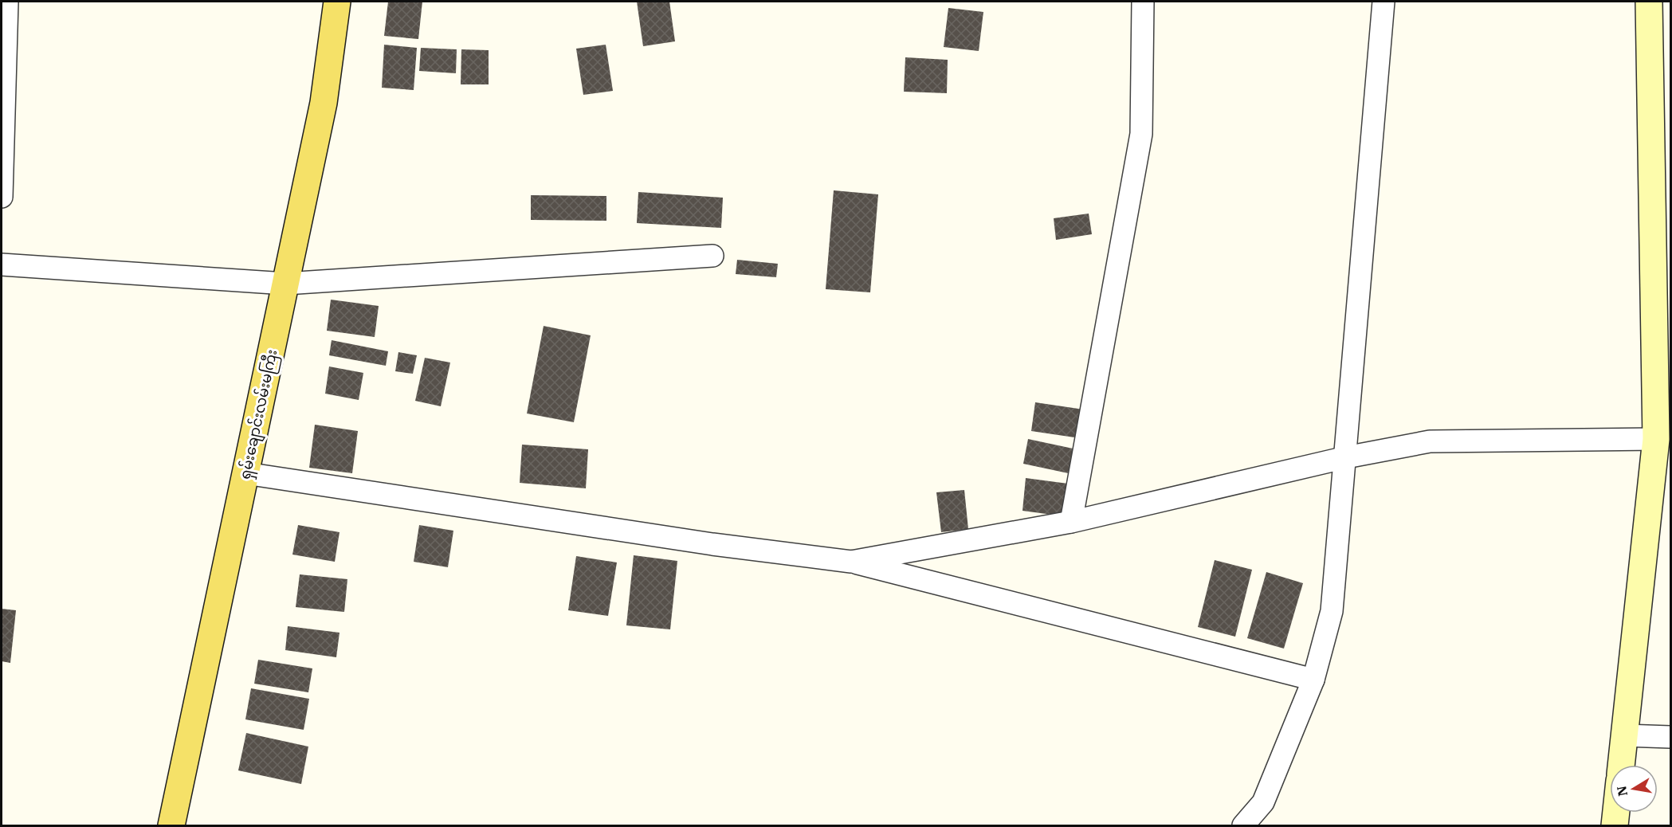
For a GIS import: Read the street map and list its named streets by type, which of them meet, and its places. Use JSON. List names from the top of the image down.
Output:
{
  "streets": {
    "main road": ["ရှမ်းချောင်းလမ်းမကြီး"]
  },
  "north": "left"
}
